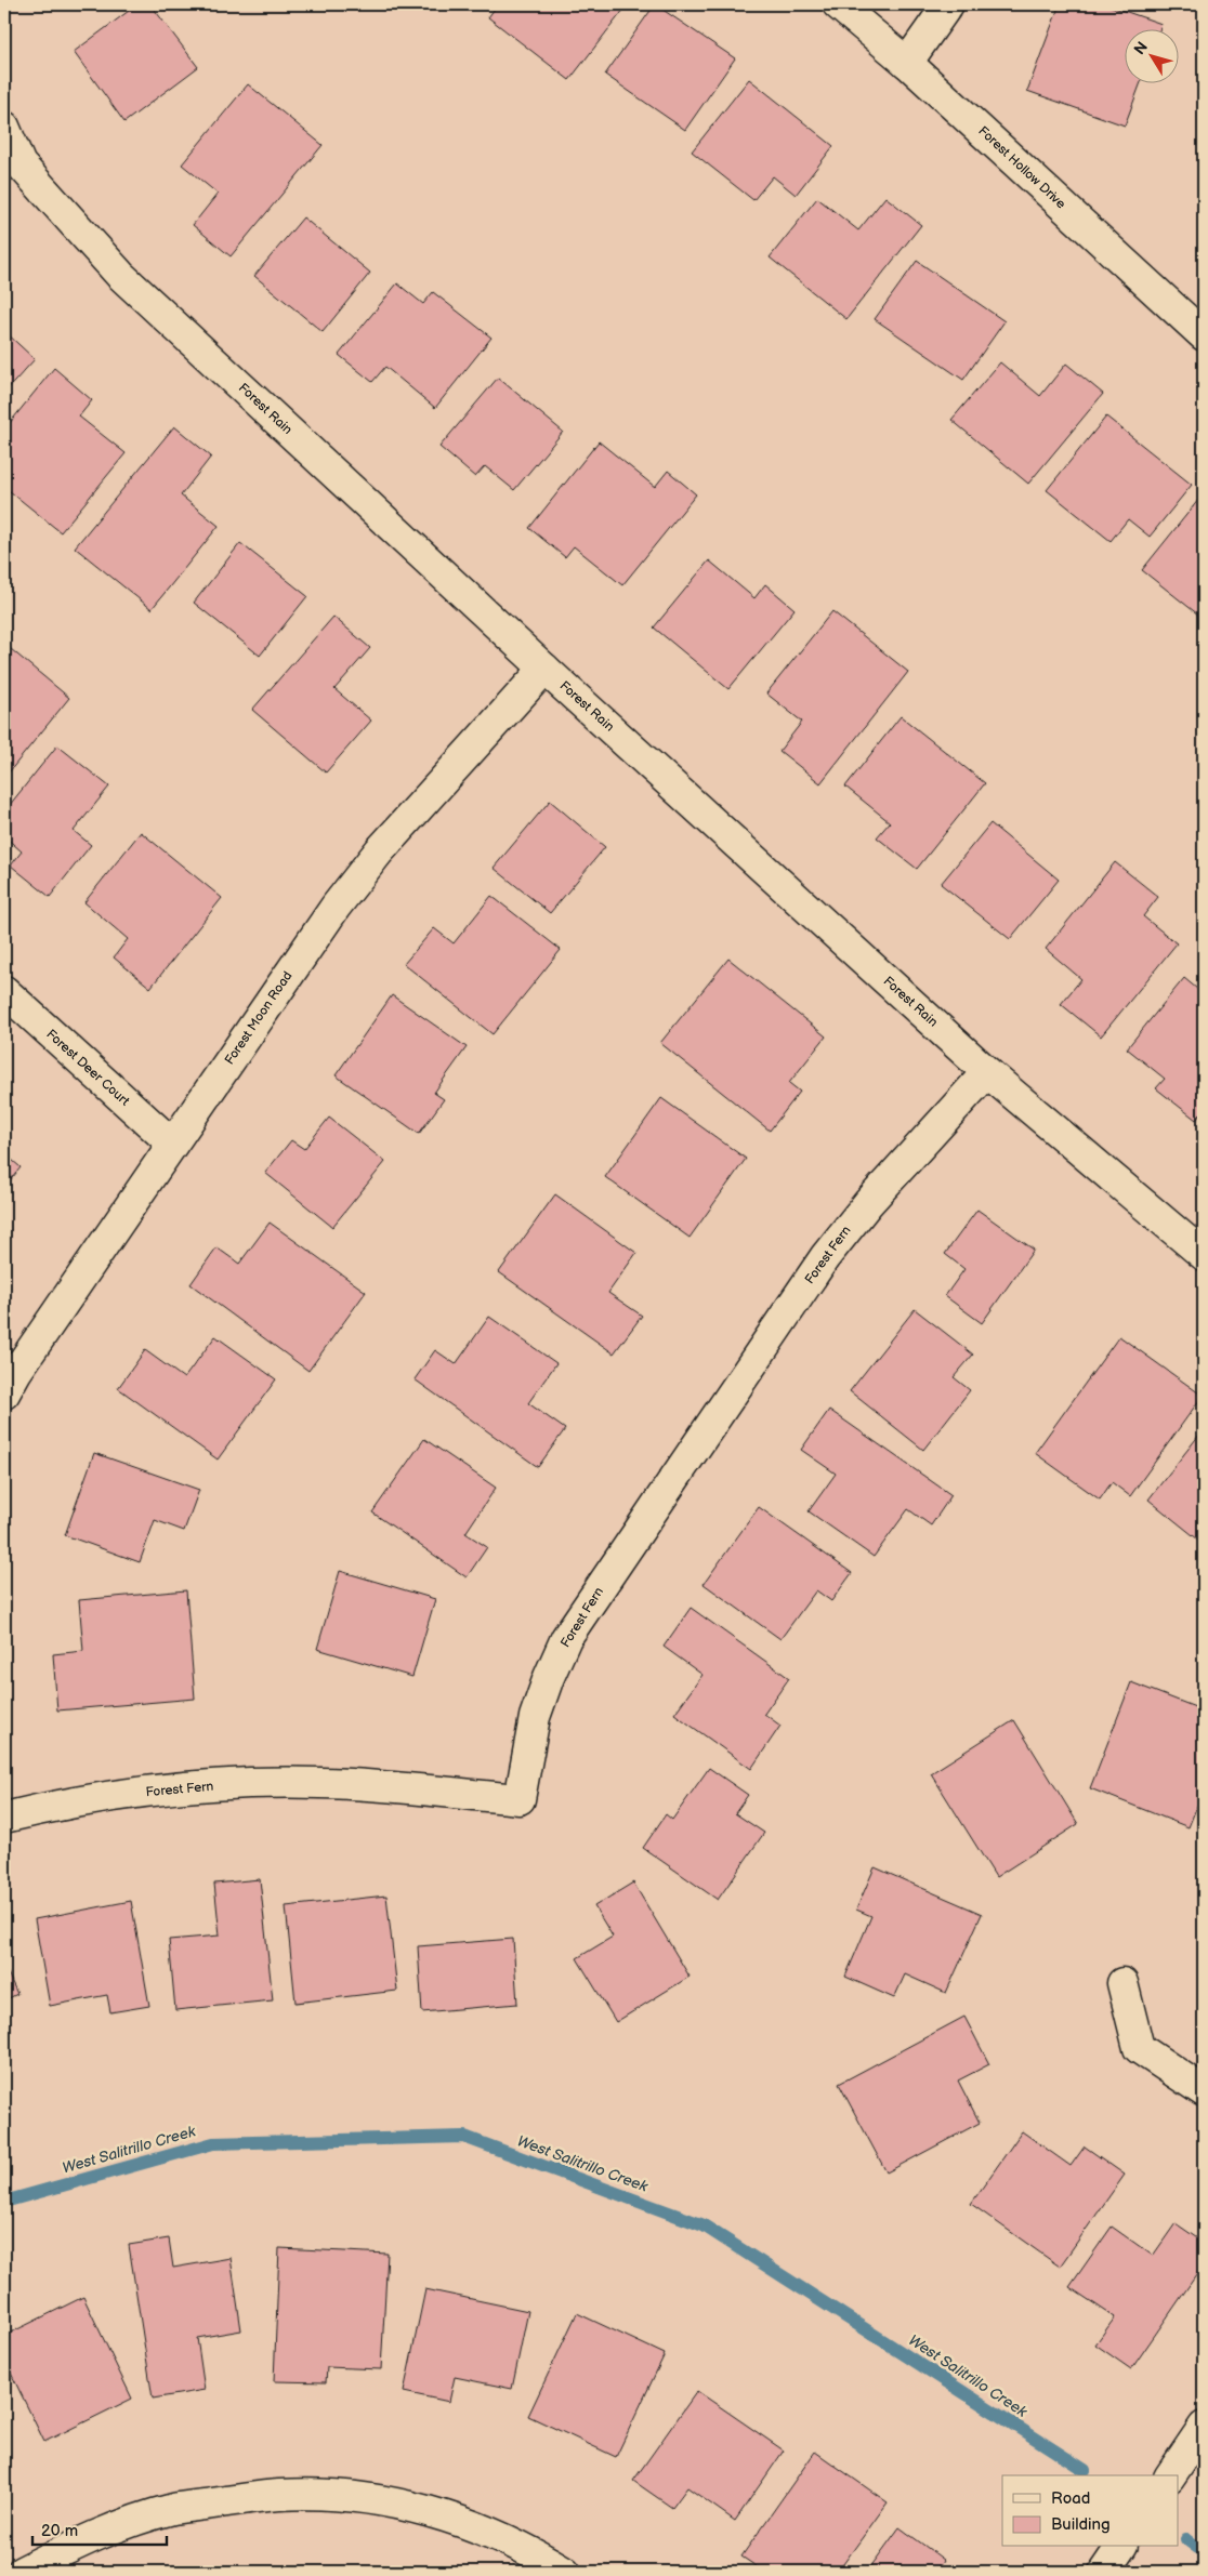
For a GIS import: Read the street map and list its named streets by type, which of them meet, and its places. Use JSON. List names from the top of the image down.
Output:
{
  "streets": {
    "street": [
      "Forest Hollow Drive",
      "Forest Rain",
      "Forest Moon Road",
      "Forest Deer Court",
      "Forest Fern"
    ]
  },
  "crossings": [
    ["Forest Rain", "Forest Moon Road"],
    ["Forest Rain", "Forest Fern"],
    ["Forest Moon Road", "Forest Deer Court"]
  ],
  "water": ["West Salitrillo Creek"],
  "legend": ["Road", "Building"],
  "scale_bar": "20 m",
  "north": "top left"
}
